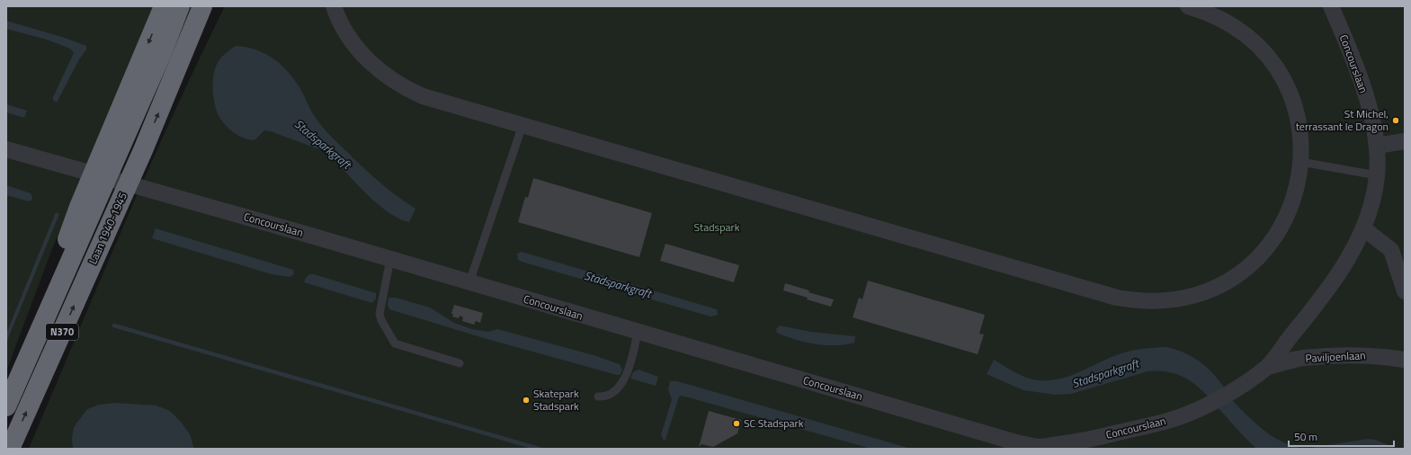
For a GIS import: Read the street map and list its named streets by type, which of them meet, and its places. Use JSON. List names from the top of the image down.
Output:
{
  "streets": {
    "highway": ["Laan 1940-1945", "N370"],
    "street": ["Concourslaan", "Paviljoenlaan"]
  },
  "crossings": [
    ["Concourslaan", "Paviljoenlaan"],
    ["Laan 1940-1945", "N370"]
  ],
  "water": ["Stadsparkgraft"],
  "parks": ["Stadspark"],
  "places": ["St Michel, terrassant le Dragon", "Skatepark Stadspark", "SC Stadspark"],
  "scale_bar": "50 m"
}
